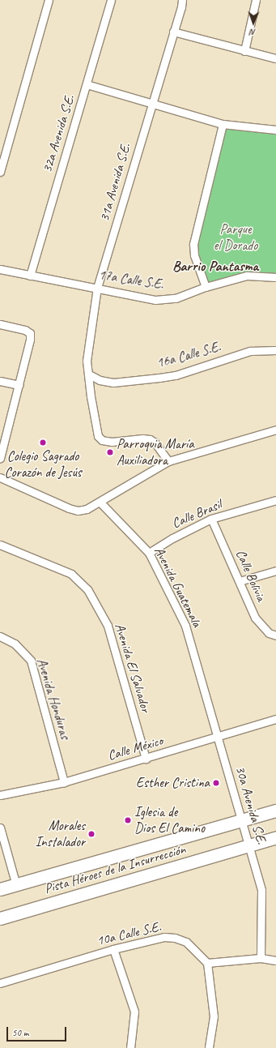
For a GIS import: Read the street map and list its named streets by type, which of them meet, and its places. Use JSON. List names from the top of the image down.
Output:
{
  "streets": {
    "main road": ["Pista Héroes de la Insurrección"],
    "street": [
      "32a Avenida S.E.",
      "31a Avenida S.E.",
      "17a Calle S.E.",
      "16a Calle S.E.",
      "Calle Brasil",
      "Calle Bolivia",
      "Avenida Guatemala",
      "Avenida El Salvador",
      "Avenida Honduras",
      "Calle México",
      "30a Avenida S.E.",
      "10a Calle S.E."
    ]
  },
  "crossings": [
    ["32a Avenida S.E.", "17a Calle S.E."],
    ["31a Avenida S.E.", "17a Calle S.E."],
    ["31a Avenida S.E.", "16a Calle S.E."],
    ["Calle Brasil", "Calle Bolivia"],
    ["Calle Brasil", "Avenida Guatemala"],
    ["Avenida Guatemala", "Calle México"],
    ["Avenida Guatemala", "30a Avenida S.E."],
    ["Avenida El Salvador", "Calle México"],
    ["Avenida Honduras", "Calle México"],
    ["Calle México", "30a Avenida S.E."],
    ["30a Avenida S.E.", "Pista Héroes de la Insurrección"]
  ],
  "districts": ["Barrio Pantasma"],
  "parks": ["Parque el Dorado"],
  "places": [
    "Colegio Sagrado Corazón de Jesús",
    "Parroquia María Auxiliadora",
    "Esther Cristina",
    "Iglesia de Dios El Camino",
    "Morales Instalador"
  ],
  "scale_bar": "50 m",
  "north": "bottom"
}
